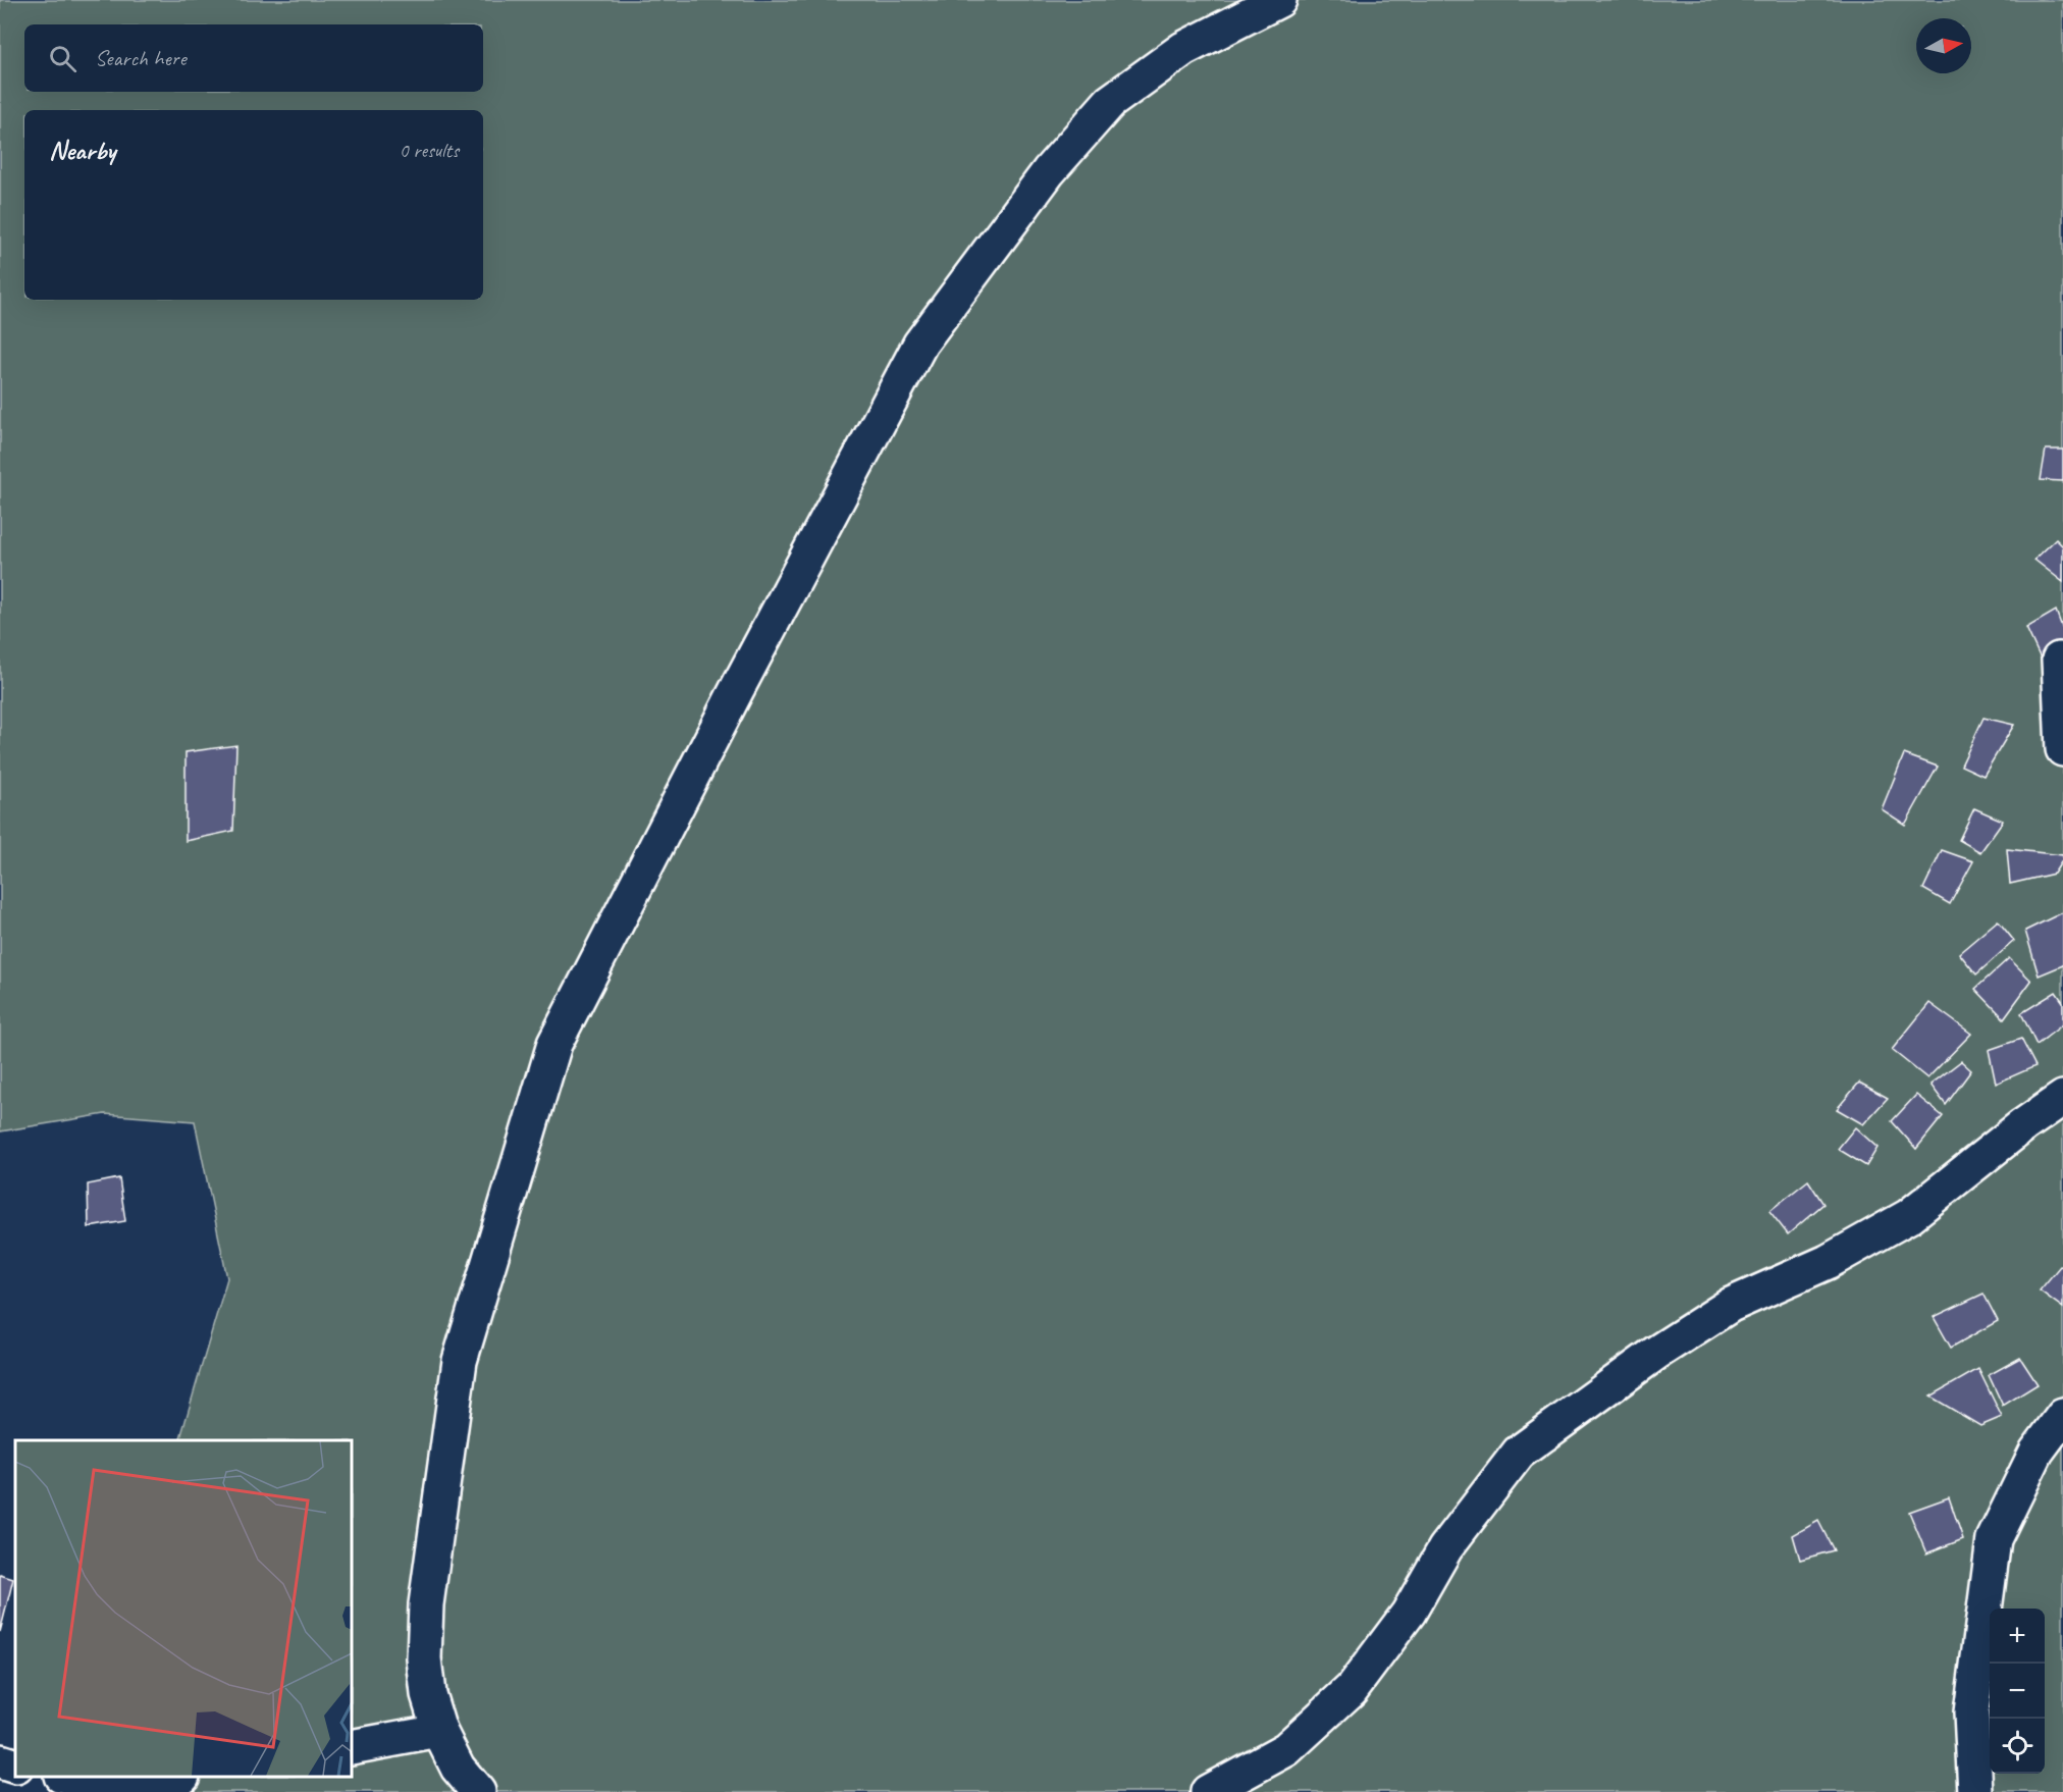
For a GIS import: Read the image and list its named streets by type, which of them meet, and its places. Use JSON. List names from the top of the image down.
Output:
{
  "north": "right",
  "page": {
    "search": "Search here",
    "heading": ["Nearby", "0 results"],
    "map_buttons": ["+", "−"]
  }
}
